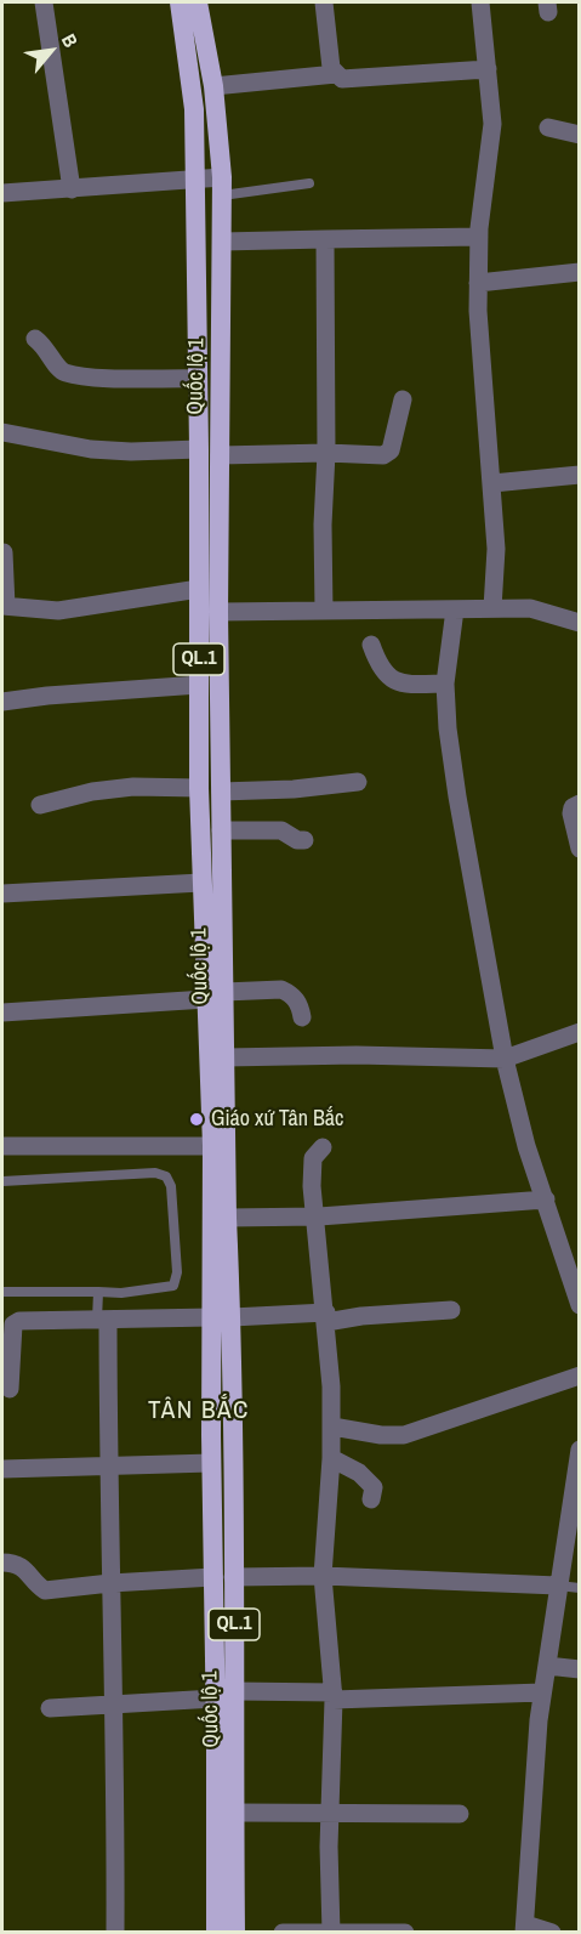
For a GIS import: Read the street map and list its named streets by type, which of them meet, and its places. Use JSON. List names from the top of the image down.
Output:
{
  "streets": {
    "highway": ["Quốc lộ 1", "QL.1"]
  },
  "districts": ["TÂN BẮC"],
  "places": ["Giáo xứ Tân Bắc"],
  "north": "top right"
}
